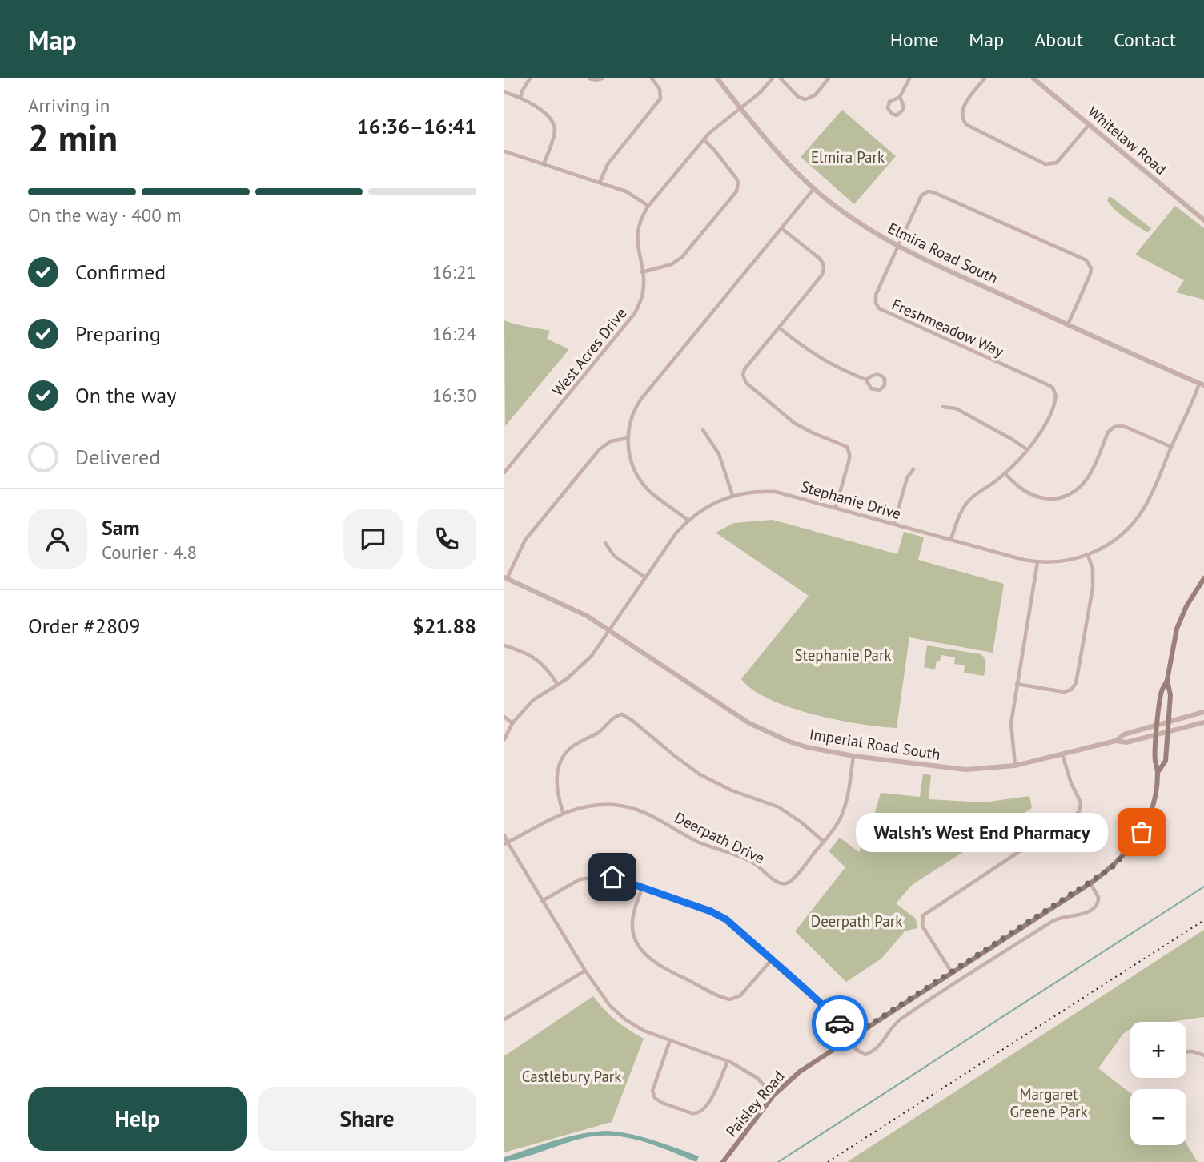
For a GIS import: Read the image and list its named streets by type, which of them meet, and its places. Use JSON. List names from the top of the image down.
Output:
{
  "streets": {
    "main road": ["Paisley Road"],
    "street": [
      "Whitelaw Road",
      "Elmira Road South",
      "Freshmeadow Way",
      "West Acres Drive",
      "Stephanie Drive",
      "Imperial Road South",
      "Deerpath Drive"
    ]
  },
  "crossings": [
    ["Elmira Road South", "Freshmeadow Way"],
    ["Elmira Road South", "West Acres Drive"],
    ["Elmira Road South", "Stephanie Drive"],
    ["Freshmeadow Way", "Stephanie Drive"],
    ["Stephanie Drive", "Imperial Road South"],
    ["Imperial Road South", "Deerpath Drive"],
    ["Imperial Road South", "Paisley Road"]
  ],
  "parks": [
    "Elmira Park",
    "Stephanie Park",
    "Deerpath Park",
    "Castlebury Park",
    "Margaret Greene Park"
  ],
  "places": ["Walsh’s West End Pharmacy"],
  "page": {
    "header": "Map",
    "nav": [
      "Home",
      "Map",
      "About",
      "Contact"
    ],
    "heading": ["2 min", "Arriving in", "16:36–16:41"],
    "panel": [
      "Sam",
      "Courier · 4.8",
      "Order #2809",
      "$21.88"
    ],
    "bar": "On the way · 400 m",
    "list": [
      ["Confirmed", "16:21"],
      ["Preparing", "16:24"],
      ["On the way", "16:30"],
      "Delivered"
    ],
    "bubble": "Walsh’s West End Pharmacy",
    "map_buttons": ["+", "−"],
    "buttons": ["Help", "Share"]
  }
}
